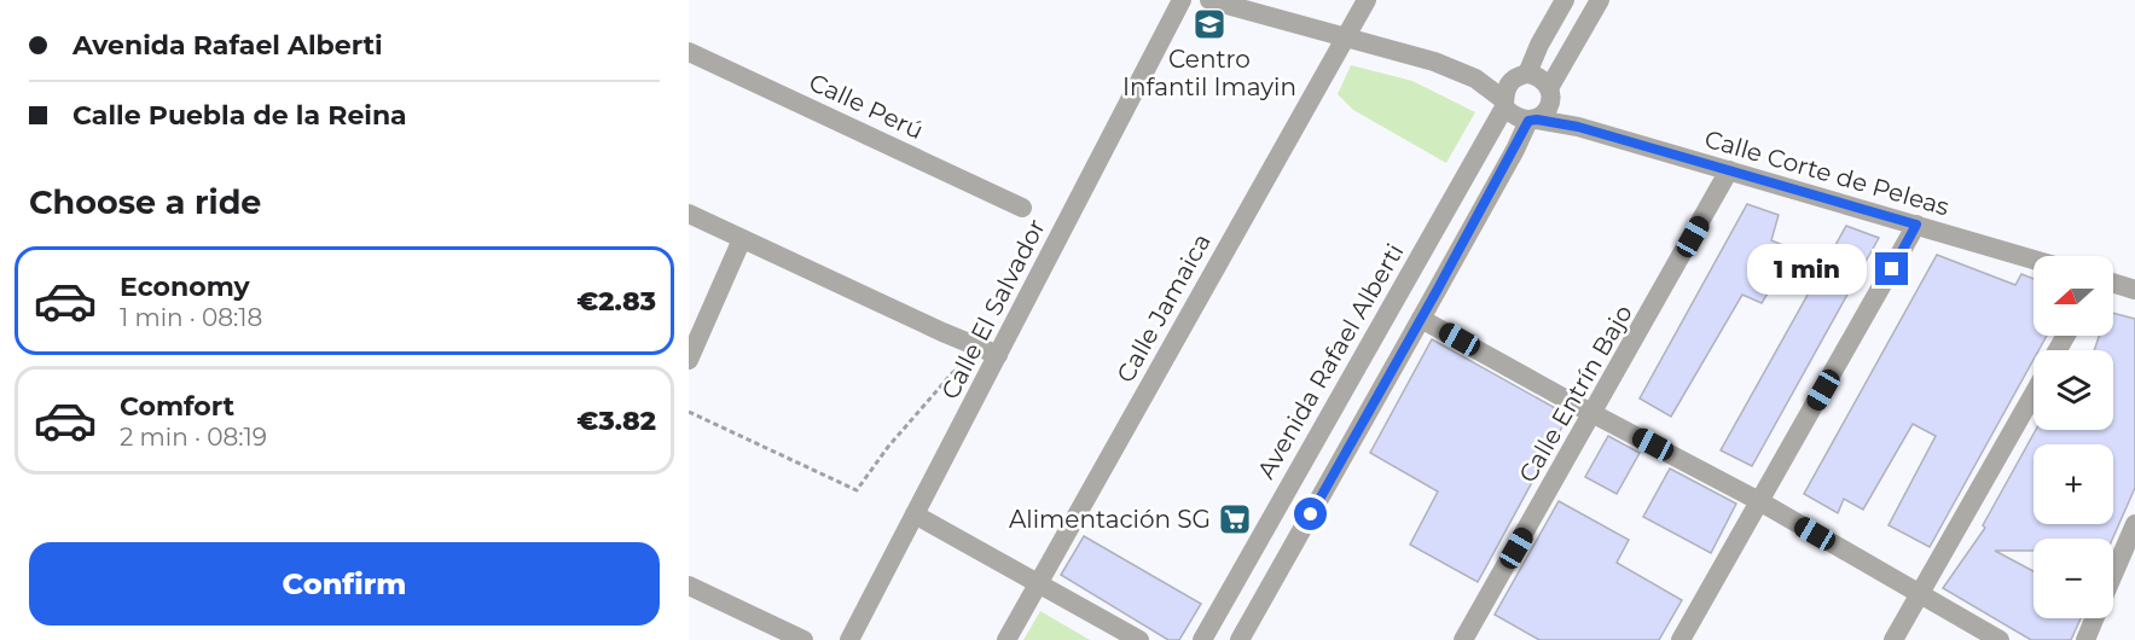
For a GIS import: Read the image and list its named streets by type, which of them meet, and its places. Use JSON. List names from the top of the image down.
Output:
{
  "streets": {
    "street": [
      "Calle Perú",
      "Calle Corte de Peleas",
      "Calle Jamaica",
      "Calle El Salvador",
      "Avenida Rafael Alberti",
      "Calle Entrín Bajo"
    ]
  },
  "crossings": [
    ["Calle Corte de Peleas", "Avenida Rafael Alberti"],
    ["Calle Corte de Peleas", "Calle Entrín Bajo"]
  ],
  "places": {
    "school or university": ["Centro Infantil Imayin"],
    "supermarket": ["Alimentación SG"]
  },
  "north": "left",
  "page": {
    "banner": ["Avenida Rafael Alberti", "Calle Puebla de la Reina"],
    "heading": "Choose a ride",
    "bubble": "1 min",
    "list": [
      {
        "name": "Economy",
        "note": "1 min · 08:18",
        "value": "€2.83"
      },
      {
        "name": "Comfort",
        "note": "2 min · 08:19",
        "value": "€3.82"
      }
    ],
    "map_buttons": ["+", "−"],
    "buttons": "Confirm"
  }
}
